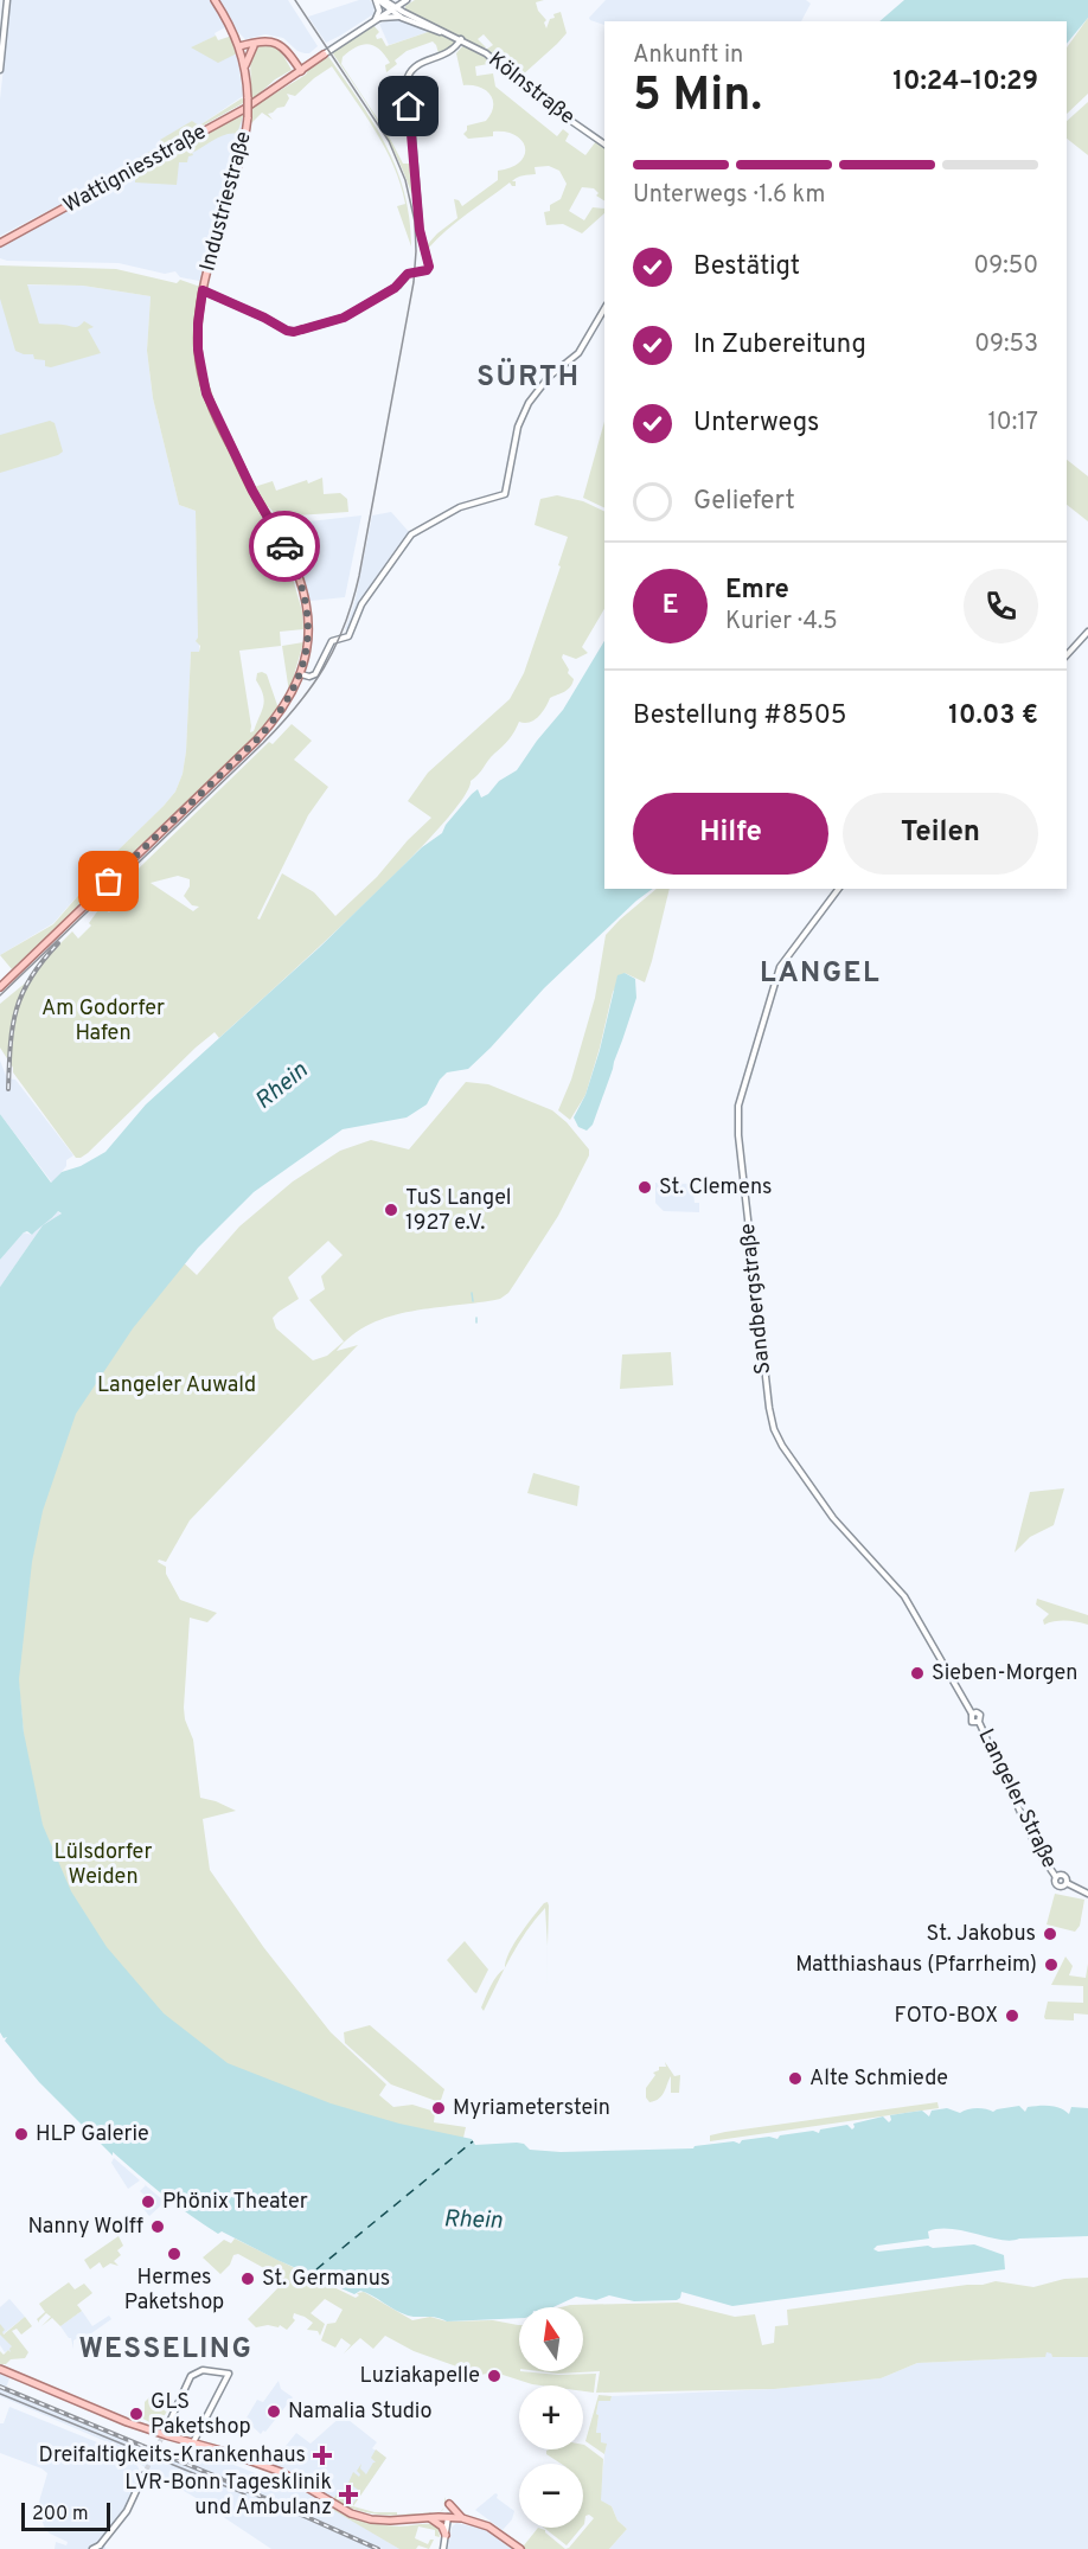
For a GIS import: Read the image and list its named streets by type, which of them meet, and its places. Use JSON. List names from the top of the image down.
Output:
{
  "streets": {
    "main road": ["Wattigniesstraße", "Industriestraße"],
    "street": ["Kölnstraße", "Sandbergstraße", "Langeler Straße"]
  },
  "crossings": [
    ["Kölnstraße", "Wattigniesstraße"],
    ["Sandbergstraße", "Langeler Straße"]
  ],
  "districts": ["SÜRTH", "LANGEL", "WESSELING"],
  "water": ["Rhein"],
  "parks": ["Am Godorfer Hafen", "Langeler Auwald", "Lülsdorfer Weiden"],
  "places": {
    "other": [
      "St. Clemens",
      "TuS Langel 1927 e.V.",
      "Sieben-Morgen",
      "St. Jakobus",
      "Matthiashaus (Pfarrheim)",
      "FOTO-BOX",
      "Alte Schmiede",
      "Myriameterstein",
      "HLP Galerie",
      "Phönix Theater",
      "Nanny Wolff",
      "Hermes Paketshop",
      "St. Germanus",
      "Luziakapelle",
      "Namalia Studio",
      "GLS Paketshop"
    ],
    "health": ["Dreifaltigkeits-Krankenhaus", "LVR-Bonn Tagesklinik und Ambulanz"]
  },
  "scale_bar": "200 m",
  "north": "top",
  "page": {
    "heading": ["5 Min.", "Ankunft in", "10:24–10:29"],
    "panel": [
      "Emre",
      "Kurier · 4.5",
      "Bestellung #8505",
      "10.03 €"
    ],
    "bar": "Unterwegs · 1.6 km",
    "list": [
      ["Bestätigt", "09:50"],
      ["In Zubereitung", "09:53"],
      ["Unterwegs", "10:17"],
      "Geliefert"
    ],
    "round": "E",
    "buttons": ["Hilfe", "Teilen"],
    "map_buttons": ["+", "−"],
    "scale": "200 m"
  }
}
